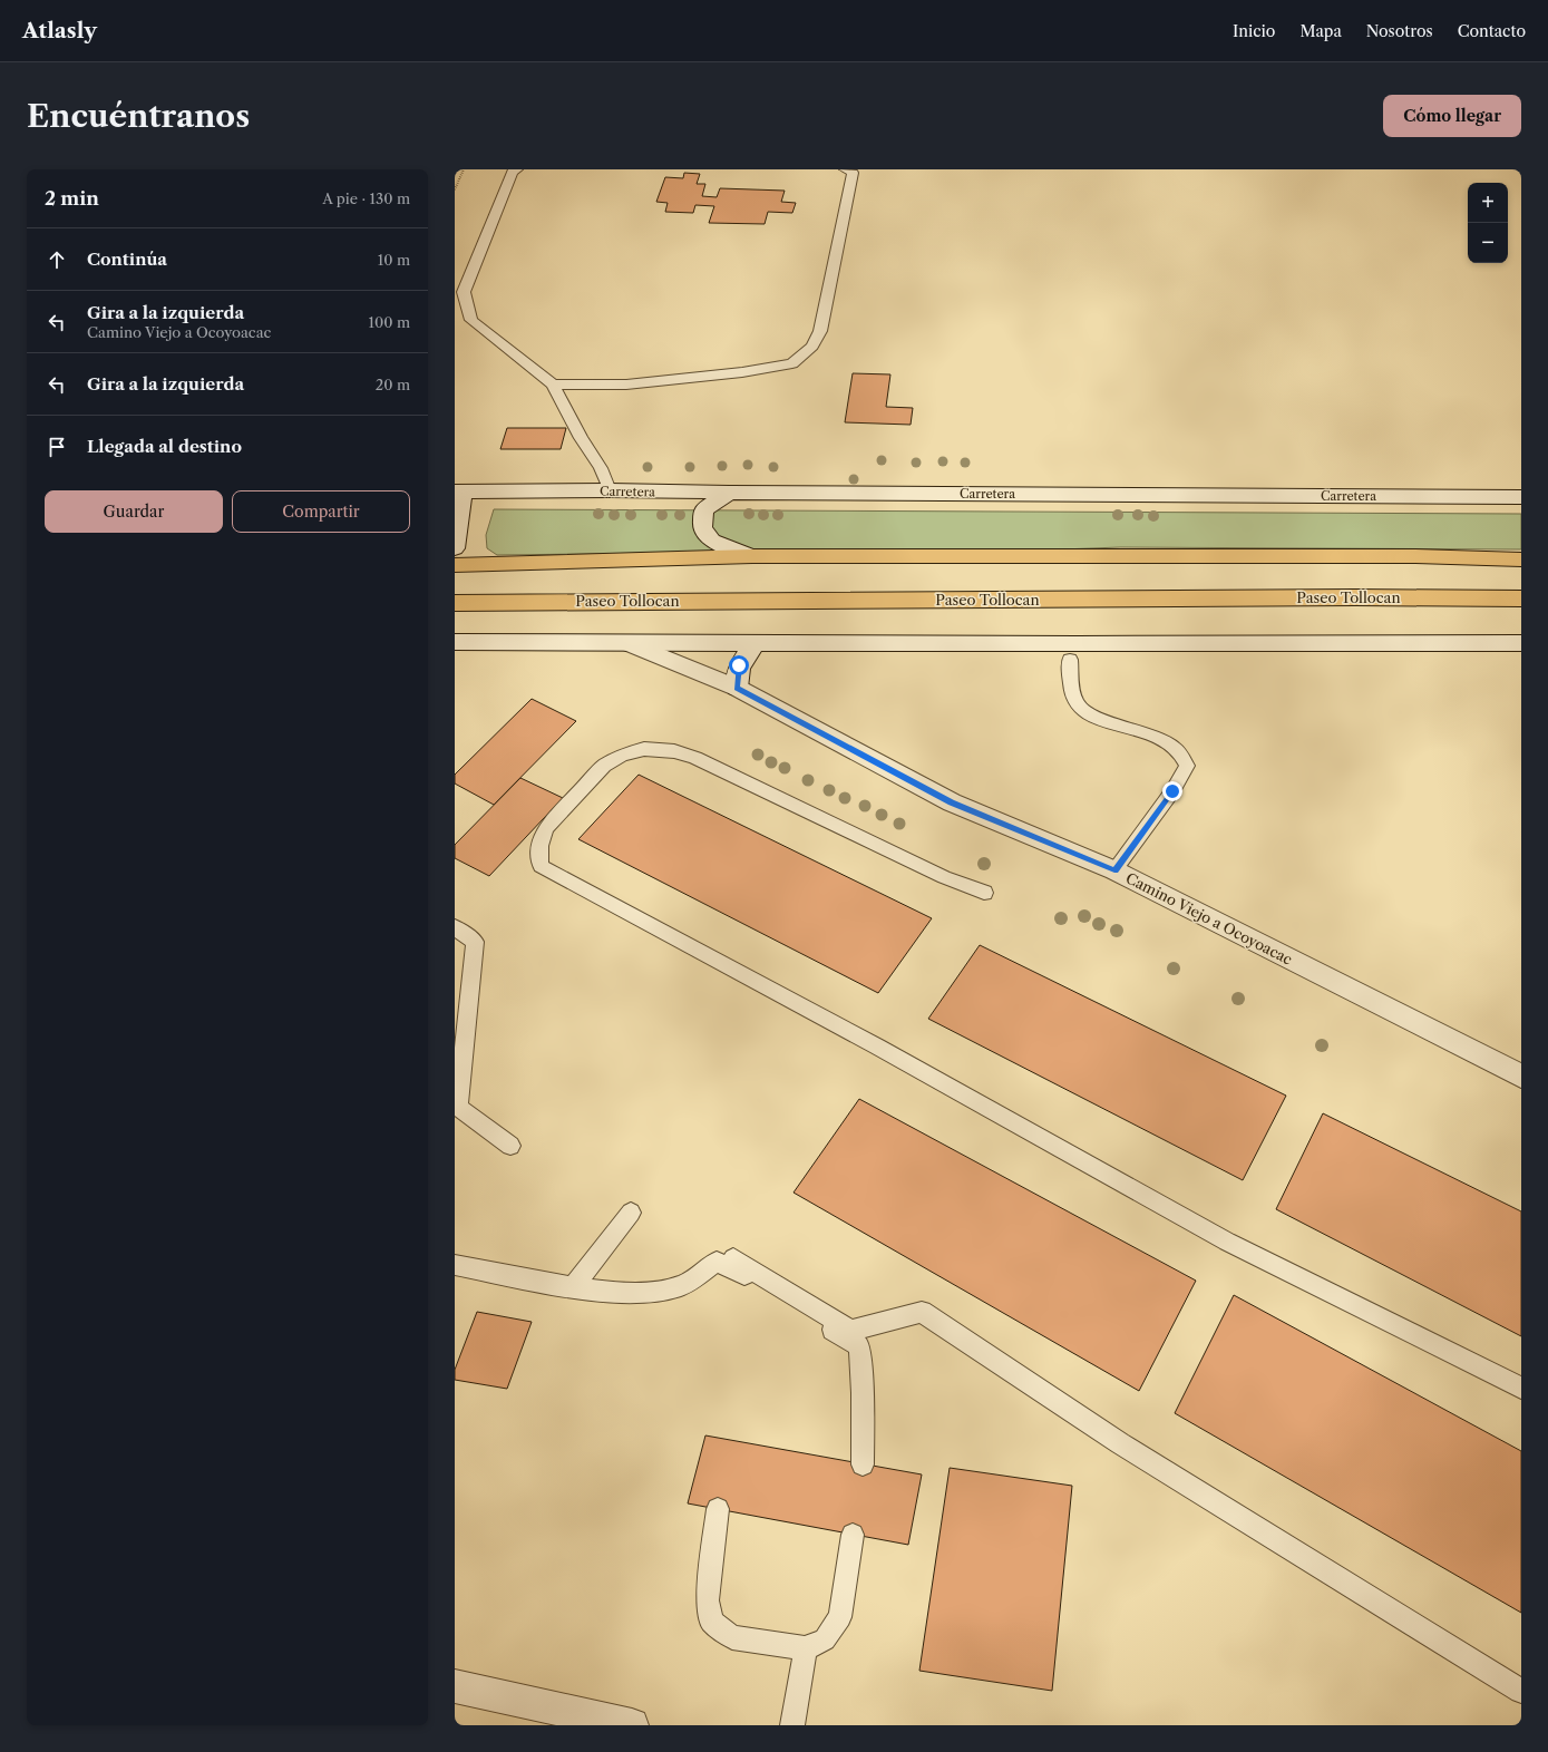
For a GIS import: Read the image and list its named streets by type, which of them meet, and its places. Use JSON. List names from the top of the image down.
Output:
{
  "streets": {
    "highway": ["Paseo Tollocan"],
    "main road": ["Carretera", "Camino Viejo a Ocoyoacac"]
  },
  "page": {
    "header": "Atlasly",
    "nav": [
      "Inicio",
      "Mapa",
      "Nosotros",
      "Contacto"
    ],
    "buttons": [
      "Cómo llegar",
      ["Guardar", "Compartir"]
    ],
    "title": "Encuéntranos",
    "heading": ["2 min", "A pie · 130 m"],
    "map_buttons": ["+", "−"],
    "list": [
      ["Continúa", "10 m"],
      ["Gira a la izquierda", "Camino Viejo a Ocoyoacac", "100 m"],
      ["Gira a la izquierda", "20 m"],
      "Llegada al destino"
    ]
  }
}
